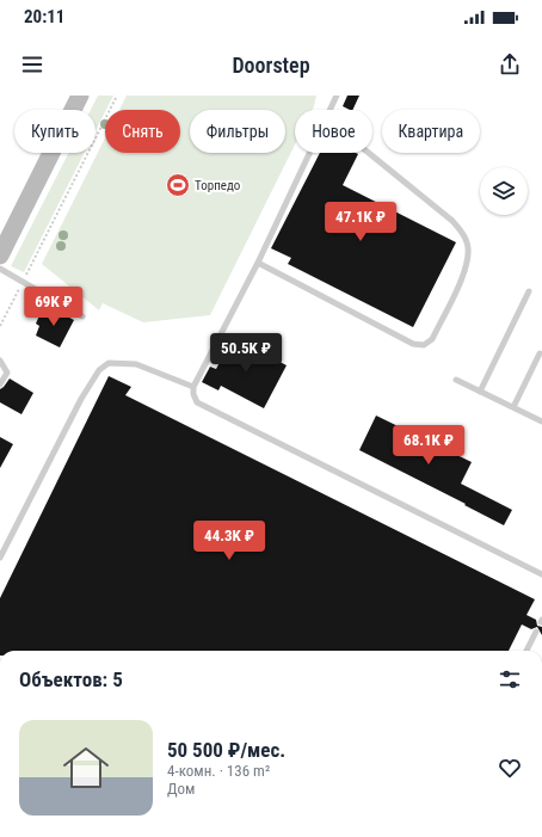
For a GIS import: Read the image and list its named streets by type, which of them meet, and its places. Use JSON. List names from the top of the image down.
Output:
{
  "places": {
    "sports": ["Торпедо"]
  },
  "page": {
    "status": "20:11",
    "header": "Doorstep",
    "chip": [
      "Купить",
      "Снять",
      "Фильтры",
      "Новое",
      "Квартира"
    ],
    "price": [
      "47.1K ₽",
      "69K ₽",
      "50.5K ₽",
      "68.1K ₽",
      "44.3K ₽"
    ],
    "heading": "Объектов: 5",
    "list": [
      {
        "name": "50 500 ₽/мес.",
        "note": "4-комн. · 136 m² · Дом"
      }
    ]
  }
}
